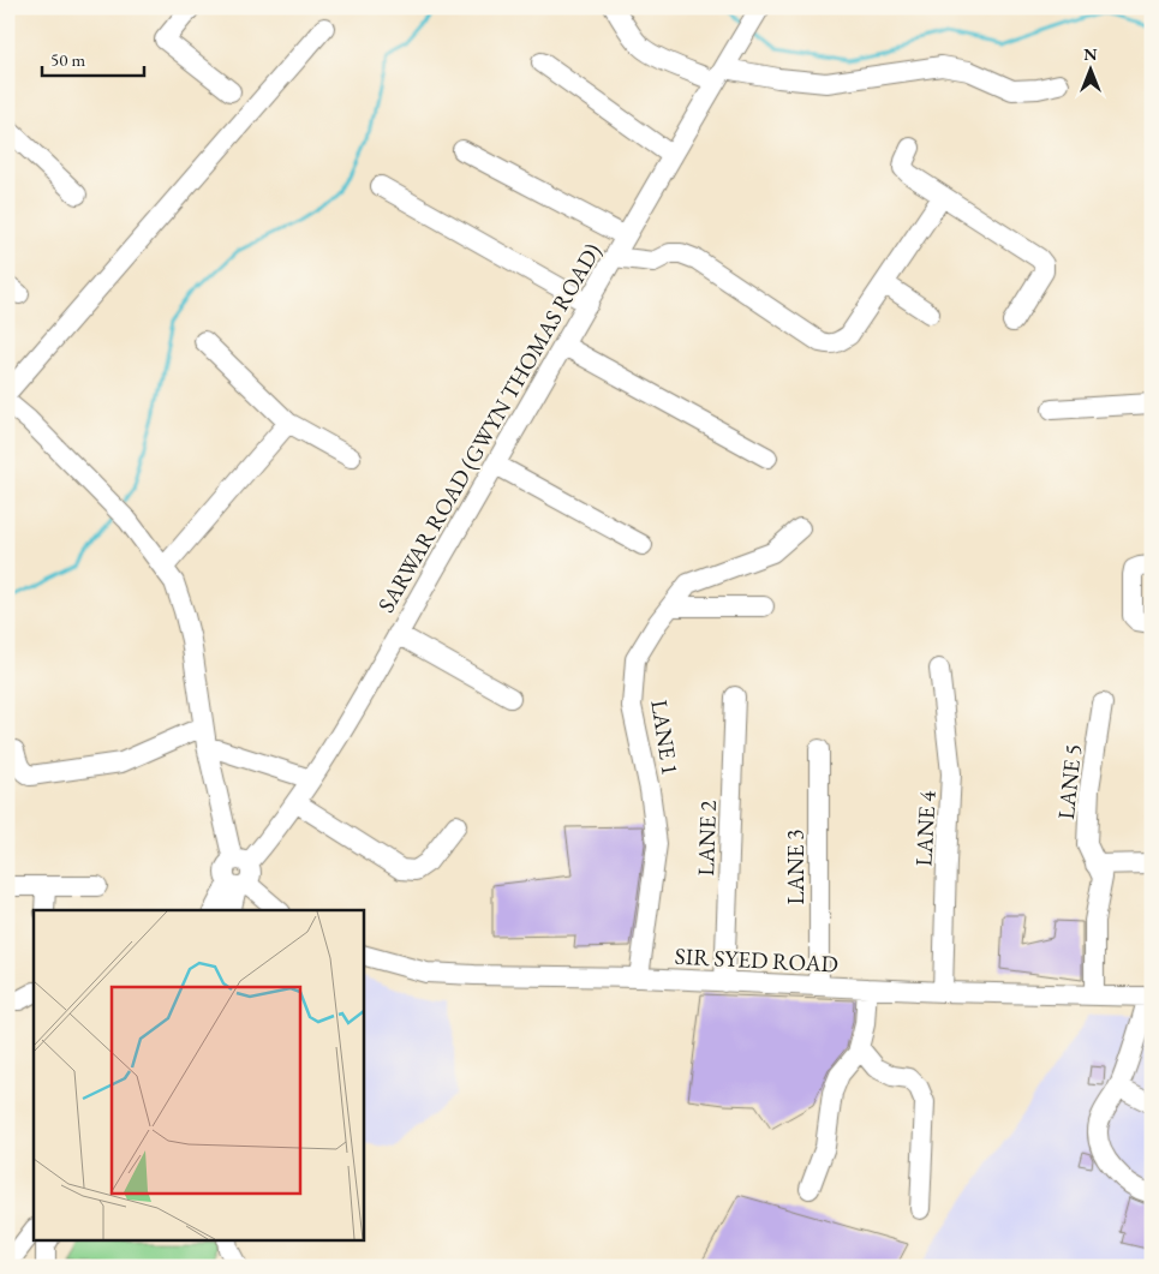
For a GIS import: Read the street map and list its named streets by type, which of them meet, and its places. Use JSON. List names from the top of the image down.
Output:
{
  "streets": {
    "street": [
      "SARWAR ROAD (GWYN THOMAS ROAD)",
      "LANE 1",
      "LANE 5",
      "LANE 4",
      "LANE 2",
      "LANE 3",
      "SIR SYED ROAD"
    ]
  },
  "crossings": [
    ["LANE 1", "SIR SYED ROAD"],
    ["LANE 5", "SIR SYED ROAD"],
    ["LANE 4", "SIR SYED ROAD"],
    ["LANE 2", "SIR SYED ROAD"],
    ["LANE 3", "SIR SYED ROAD"]
  ],
  "scale_bar": "50 m",
  "north": "top"
}
